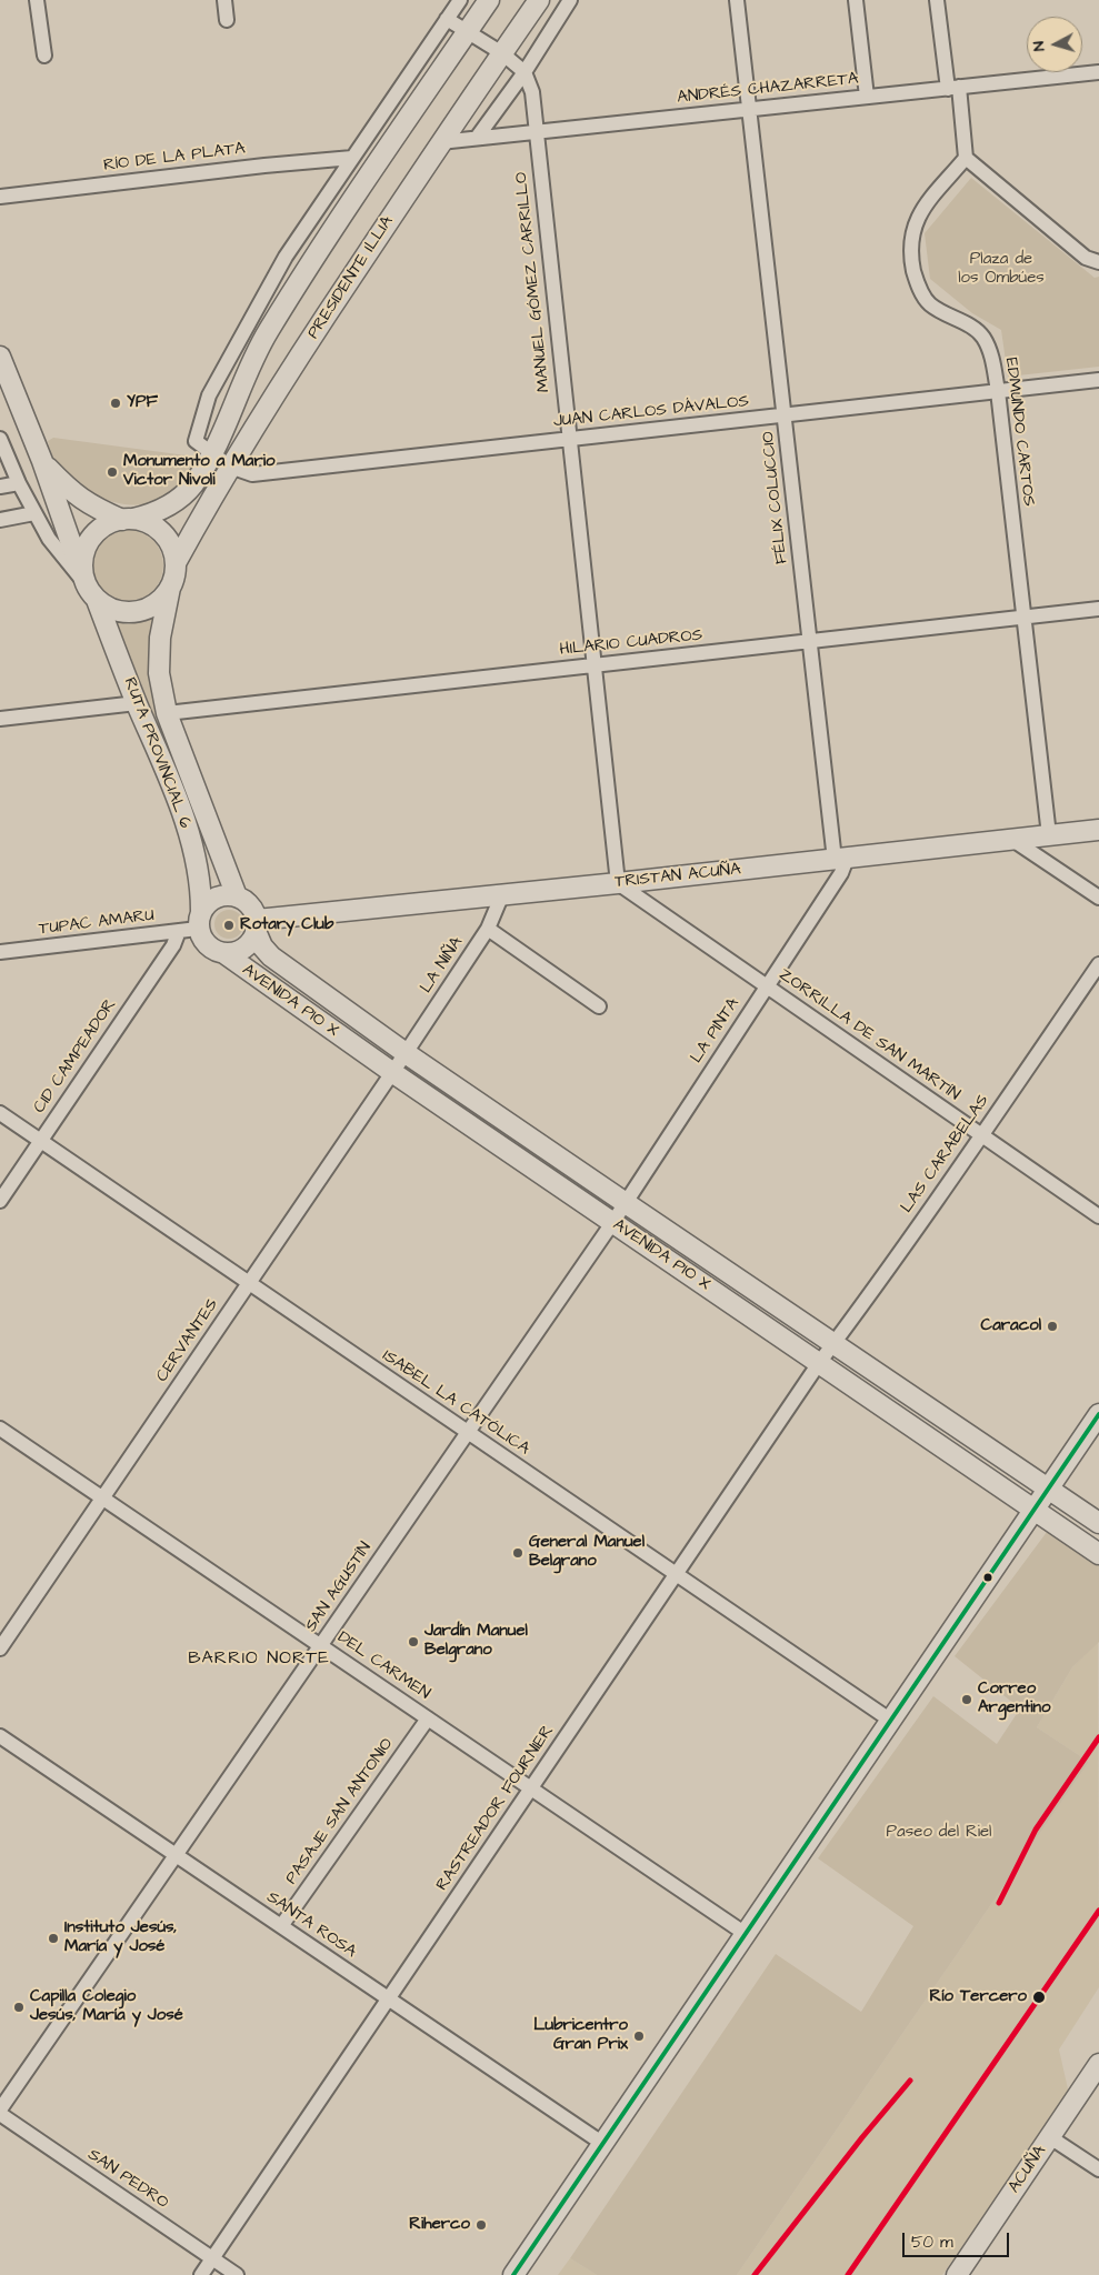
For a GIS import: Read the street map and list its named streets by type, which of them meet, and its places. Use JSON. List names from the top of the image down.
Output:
{
  "streets": {
    "main road": [
      "PRESIDENTE ILLIA",
      "RUTA PROVINCIAL 6",
      "TRISTAN ACUÑA",
      "AVENIDA PIO X",
      "ACUÑA"
    ],
    "street": [
      "ANDRÉS CHAZARRETA",
      "RÍO DE LA PLATA",
      "MANUEL GÓMEZ CARRILLO",
      "JUAN CARLOS DÁVALOS",
      "EDMUNDO CARTOS",
      "FÉLIX COLUCCIO",
      "HILARIO CUADROS",
      "TUPAC AMARU",
      "LA NIÑA",
      "LA PINTA",
      "ZORRILLA DE SAN MARTÍN",
      "CID CAMPEADOR",
      "LAS CARABELAS",
      "CERVANTES",
      "ISABEL LA CATÓLICA",
      "SAN AGUSTÍN",
      "DEL CARMEN",
      "RASTREADOR FOURNIER",
      "PASAJE SAN ANTONIO",
      "SANTA ROSA",
      "SAN PEDRO"
    ]
  },
  "crossings": [
    ["ANDRÉS CHAZARRETA", "PRESIDENTE ILLIA"],
    ["ANDRÉS CHAZARRETA", "MANUEL GÓMEZ CARRILLO"],
    ["ANDRÉS CHAZARRETA", "FÉLIX COLUCCIO"],
    ["RÍO DE LA PLATA", "JUAN CARLOS DÁVALOS"],
    ["PRESIDENTE ILLIA", "JUAN CARLOS DÁVALOS"],
    ["PRESIDENTE ILLIA", "RUTA PROVINCIAL 6"],
    ["MANUEL GÓMEZ CARRILLO", "JUAN CARLOS DÁVALOS"],
    ["MANUEL GÓMEZ CARRILLO", "HILARIO CUADROS"],
    ["MANUEL GÓMEZ CARRILLO", "TRISTAN ACUÑA"],
    ["MANUEL GÓMEZ CARRILLO", "ZORRILLA DE SAN MARTÍN"],
    ["JUAN CARLOS DÁVALOS", "EDMUNDO CARTOS"],
    ["JUAN CARLOS DÁVALOS", "FÉLIX COLUCCIO"],
    ["EDMUNDO CARTOS", "HILARIO CUADROS"],
    ["EDMUNDO CARTOS", "TRISTAN ACUÑA"],
    ["FÉLIX COLUCCIO", "HILARIO CUADROS"],
    ["FÉLIX COLUCCIO", "TRISTAN ACUÑA"],
    ["FÉLIX COLUCCIO", "LA PINTA"],
    ["HILARIO CUADROS", "RUTA PROVINCIAL 6"],
    ["RUTA PROVINCIAL 6", "TRISTAN ACUÑA"],
    ["RUTA PROVINCIAL 6", "TUPAC AMARU"],
    ["RUTA PROVINCIAL 6", "AVENIDA PIO X"],
    ["TRISTAN ACUÑA", "TUPAC AMARU"],
    ["TRISTAN ACUÑA", "LA NIÑA"],
    ["TRISTAN ACUÑA", "AVENIDA PIO X"],
    ["TRISTAN ACUÑA", "LA PINTA"],
    ["TRISTAN ACUÑA", "ZORRILLA DE SAN MARTÍN"],
    ["TUPAC AMARU", "AVENIDA PIO X"],
    ["TUPAC AMARU", "CID CAMPEADOR"],
    ["LA NIÑA", "AVENIDA PIO X"],
    ["LA NIÑA", "CERVANTES"],
    ["AVENIDA PIO X", "LA PINTA"],
    ["AVENIDA PIO X", "LAS CARABELAS"],
    ["AVENIDA PIO X", "CERVANTES"],
    ["AVENIDA PIO X", "SAN AGUSTÍN"],
    ["AVENIDA PIO X", "RASTREADOR FOURNIER"],
    ["LA PINTA", "ZORRILLA DE SAN MARTÍN"],
    ["LA PINTA", "SAN AGUSTÍN"],
    ["ZORRILLA DE SAN MARTÍN", "LAS CARABELAS"],
    ["CID CAMPEADOR", "ISABEL LA CATÓLICA"],
    ["LAS CARABELAS", "RASTREADOR FOURNIER"],
    ["CERVANTES", "ISABEL LA CATÓLICA"],
    ["CERVANTES", "DEL CARMEN"],
    ["ISABEL LA CATÓLICA", "SAN AGUSTÍN"],
    ["ISABEL LA CATÓLICA", "RASTREADOR FOURNIER"],
    ["SAN AGUSTÍN", "DEL CARMEN"],
    ["SAN AGUSTÍN", "SANTA ROSA"],
    ["SAN AGUSTÍN", "SAN PEDRO"],
    ["DEL CARMEN", "RASTREADOR FOURNIER"],
    ["DEL CARMEN", "PASAJE SAN ANTONIO"],
    ["RASTREADOR FOURNIER", "SANTA ROSA"],
    ["RASTREADOR FOURNIER", "SAN PEDRO"],
    ["PASAJE SAN ANTONIO", "SANTA ROSA"]
  ],
  "districts": ["BARRIO NORTE"],
  "parks": ["Plaza de los Ombúes", "Paseo del Riel"],
  "places": [
    "YPF",
    "Monumento a Mario Victor Nivoli",
    "Rotary Club",
    "Caracol",
    "General Manuel Belgrano",
    "Jardín Manuel Belgrano",
    "Correo Argentino",
    "Instituto Jesús, María y José",
    "Río Tercero",
    "Capilla Colegio Jesús, María y José",
    "Lubricentro Gran Prix",
    "Riherco"
  ],
  "scale_bar": "50 m",
  "north": "left"
}
